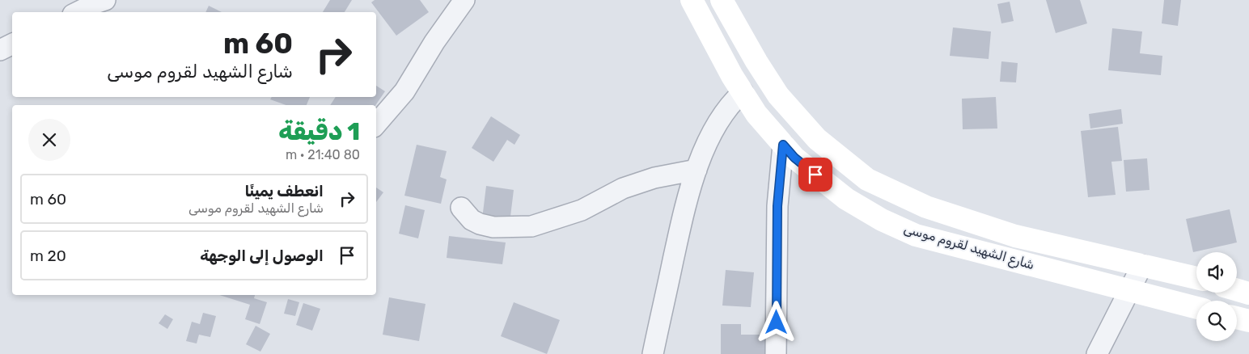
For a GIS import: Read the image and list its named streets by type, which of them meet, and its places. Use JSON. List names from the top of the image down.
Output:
{
  "streets": {
    "street": ["شارع الشهيد لقروم موسى"]
  },
  "page": {
    "turn": ["60 m", "شارع الشهيد لقروم موسى"],
    "heading": ["1 دقيقة", "80 m · 21:40"],
    "list": [
      {
        "name": "انعطف يمينًا",
        "note": "شارع الشهيد لقروم موسى",
        "value": "60 m"
      },
      {
        "name": "الوصول إلى الوجهة",
        "value": "20 m"
      }
    ]
  }
}
